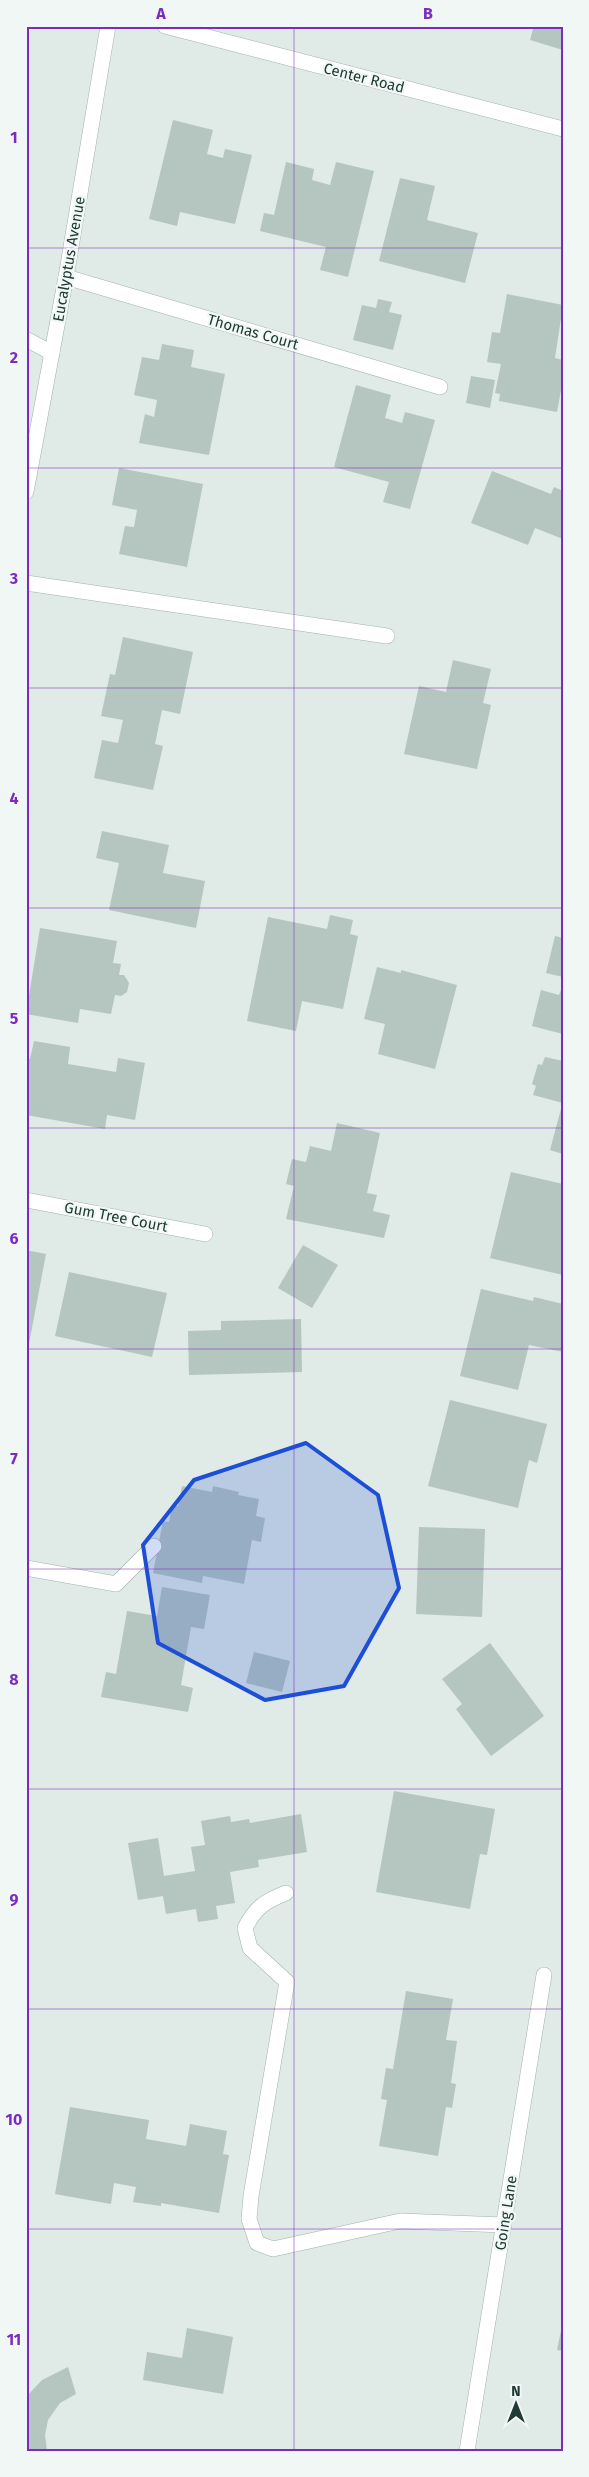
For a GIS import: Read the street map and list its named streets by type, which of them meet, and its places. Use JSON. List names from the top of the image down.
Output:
{
  "streets": {
    "street": [
      "Center Road",
      "Eucalyptus Avenue",
      "Thomas Court",
      "Gum Tree Court",
      "Going Lane"
    ]
  },
  "crossings": [
    ["Eucalyptus Avenue", "Thomas Court"]
  ],
  "north": "top",
  "grid": {
    "columns": ["A", "B"],
    "rows": [
      "1",
      "2",
      "3",
      "4",
      "5",
      "6",
      "7",
      "8",
      "9",
      "10",
      "11"
    ]
  }
}
